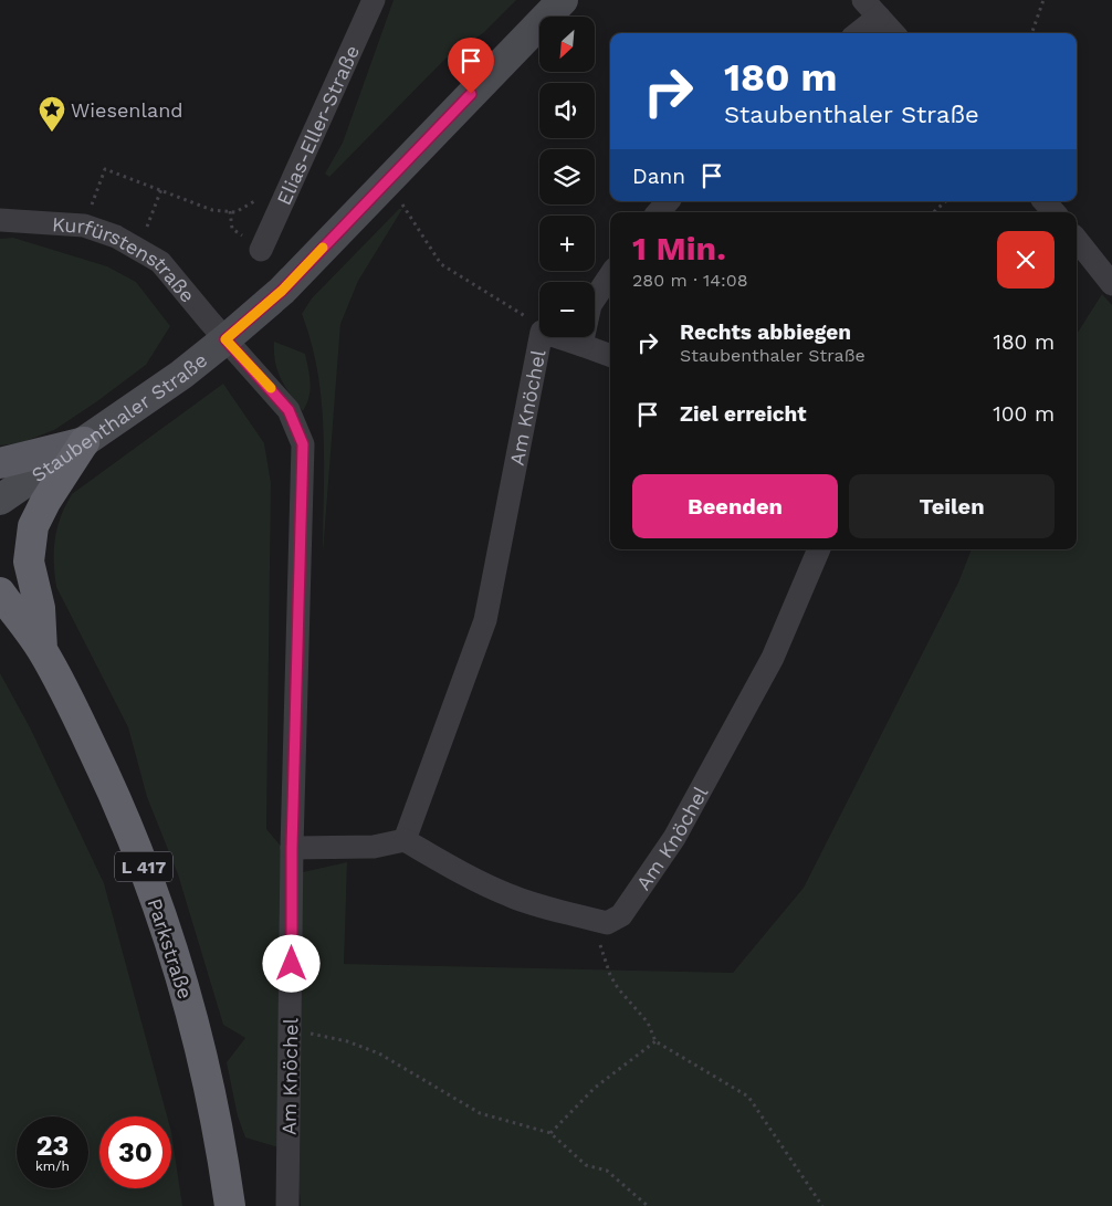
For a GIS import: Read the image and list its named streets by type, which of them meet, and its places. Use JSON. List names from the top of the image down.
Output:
{
  "streets": {
    "highway": ["L 417", "Parkstraße"],
    "main road": ["Staubenthaler Straße"],
    "street": ["Elias-Eller-Straße", "Kurfürstenstraße", "Am Knöchel"]
  },
  "crossings": [
    ["Kurfürstenstraße", "Am Knöchel"],
    ["Kurfürstenstraße", "Staubenthaler Straße"],
    ["Am Knöchel", "Staubenthaler Straße"]
  ],
  "places": {
    "place": ["Wiesenland"]
  },
  "north": "bottom left",
  "page": {
    "map_buttons": ["+", "−"],
    "turn": ["180 m", "Staubenthaler Straße"],
    "then": "Dann",
    "heading": ["1 Min.", "280 m · 14:08"],
    "list": [
      {
        "name": "Rechts abbiegen",
        "note": "Staubenthaler Straße",
        "value": "180 m"
      },
      {
        "name": "Ziel erreicht",
        "value": "100 m"
      }
    ],
    "buttons": ["Beenden", "Teilen"],
    "speed": "23 km/h",
    "limit": "30"
  }
}
